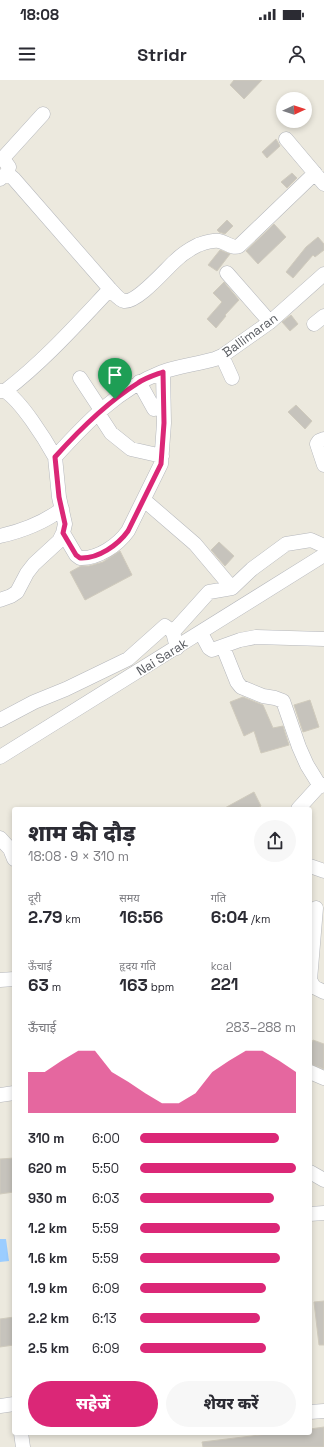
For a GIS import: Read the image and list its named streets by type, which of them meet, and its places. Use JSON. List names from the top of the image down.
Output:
{
  "streets": {
    "street": ["Ballimaran", "Nai Sarak"]
  },
  "north": "right",
  "page": {
    "status": "18:08",
    "header": "Stridr",
    "heading": ["शाम की दौड़", "18:08 · 9 × 310 m"],
    "stats": [
      ["दूरी", "2.79 km"],
      ["समय", "16:56"],
      ["गति", "6:04 /km"],
      ["ऊँचाई", "63 m"],
      ["हृदय गति", "163 bpm"],
      ["kcal", "221"]
    ],
    "chart": ["ऊँचाई", "283–288 m"],
    "list": [
      {
        "name": "310 m",
        "note": "6:00"
      },
      {
        "name": "620 m",
        "note": "5:50"
      },
      {
        "name": "930 m",
        "note": "6:03"
      },
      {
        "name": "1.2 km",
        "note": "5:59"
      },
      {
        "name": "1.6 km",
        "note": "5:59"
      },
      {
        "name": "1.9 km",
        "note": "6:09"
      },
      {
        "name": "2.2 km",
        "note": "6:13"
      },
      {
        "name": "2.5 km",
        "note": "6:09"
      }
    ],
    "buttons": ["सहेजें", "शेयर करें"]
  }
}
